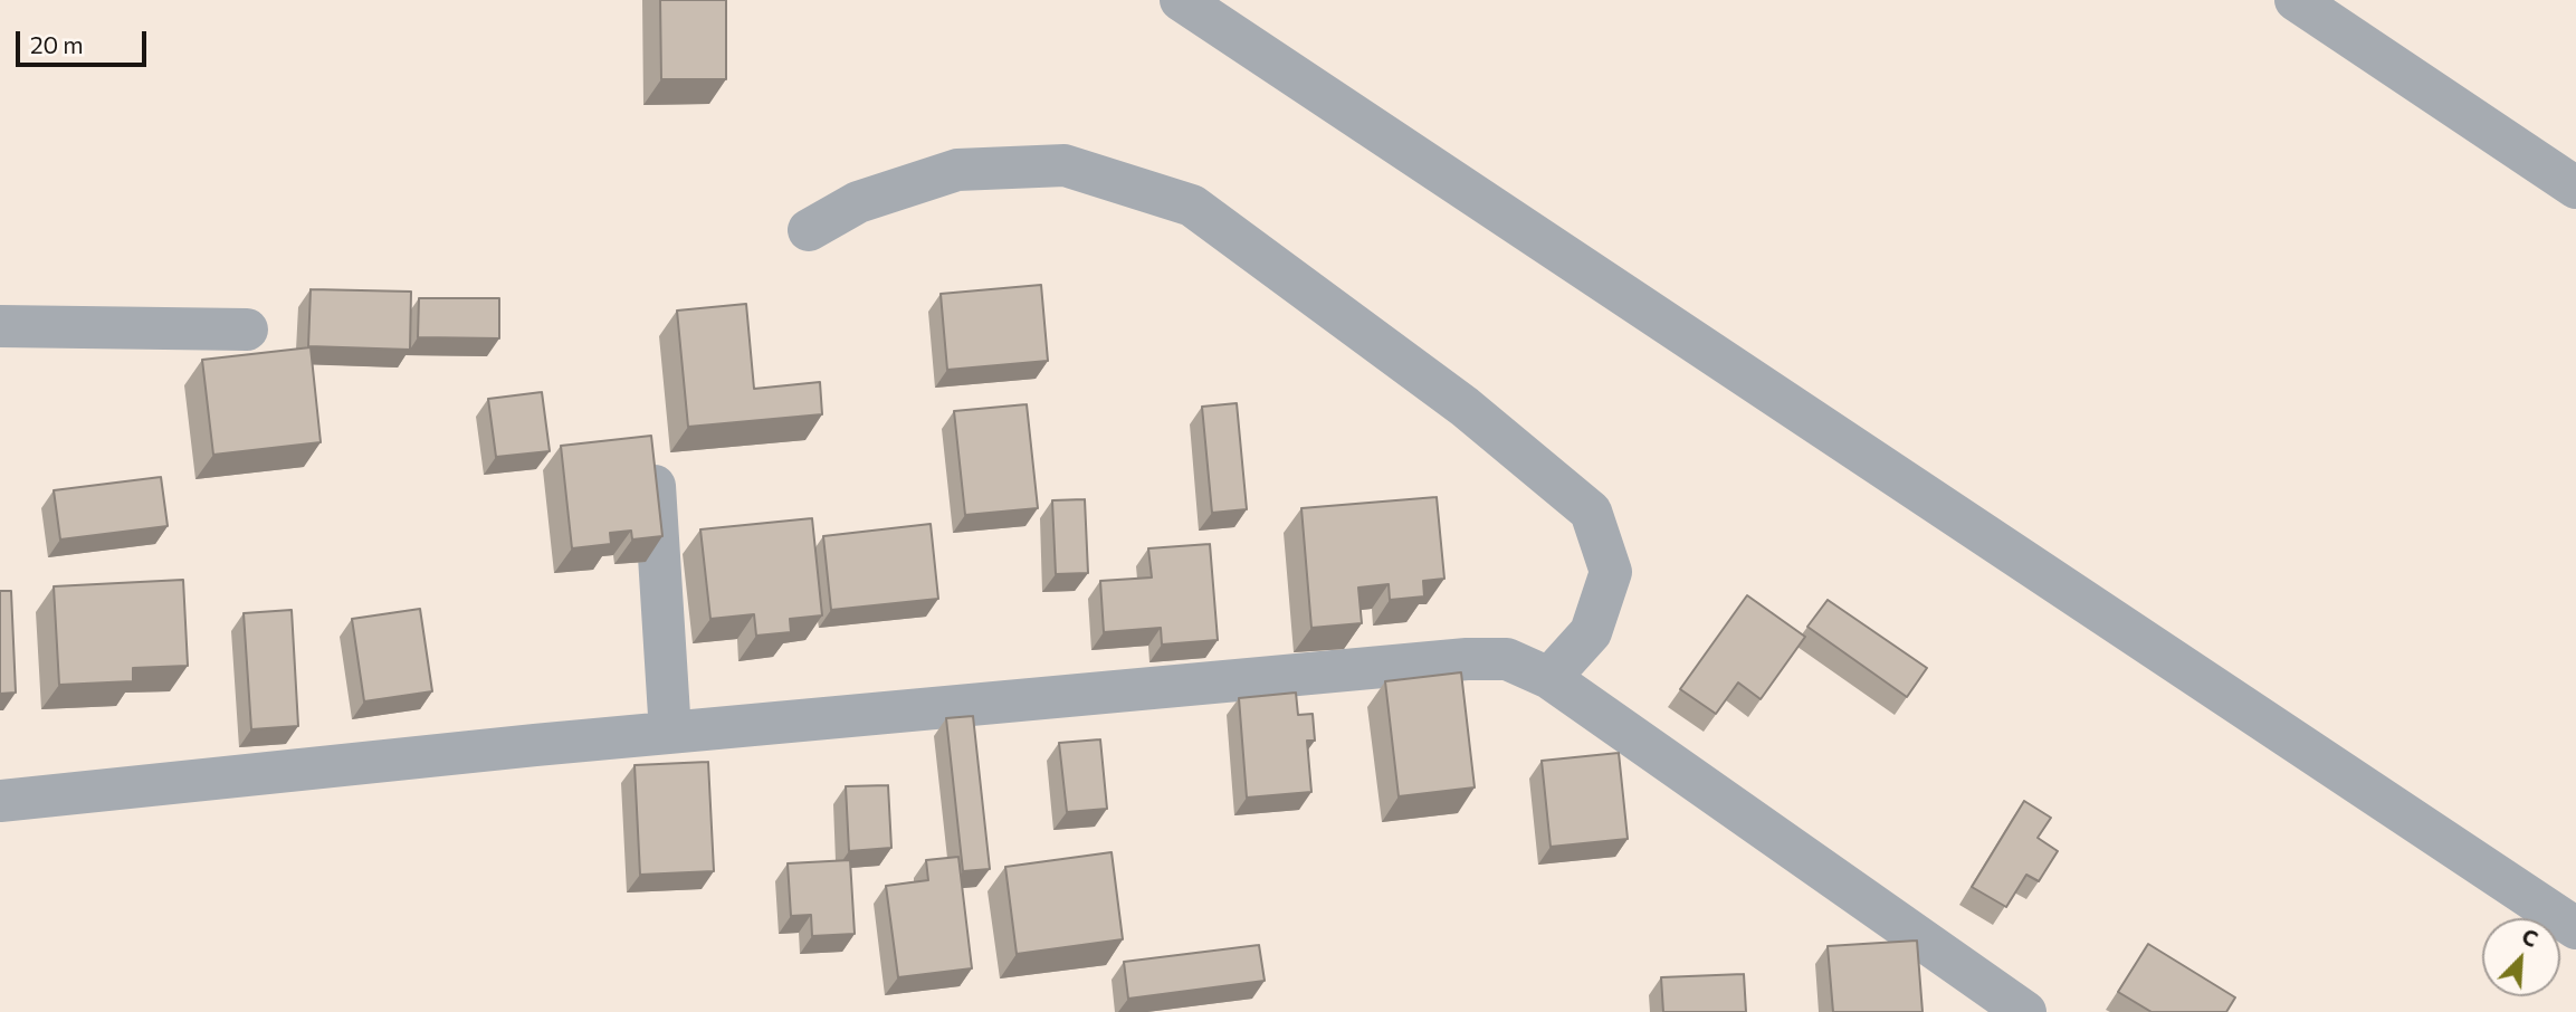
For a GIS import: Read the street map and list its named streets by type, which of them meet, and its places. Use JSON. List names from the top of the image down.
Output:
{
  "scale_bar": "20 m",
  "north": "top right"
}
